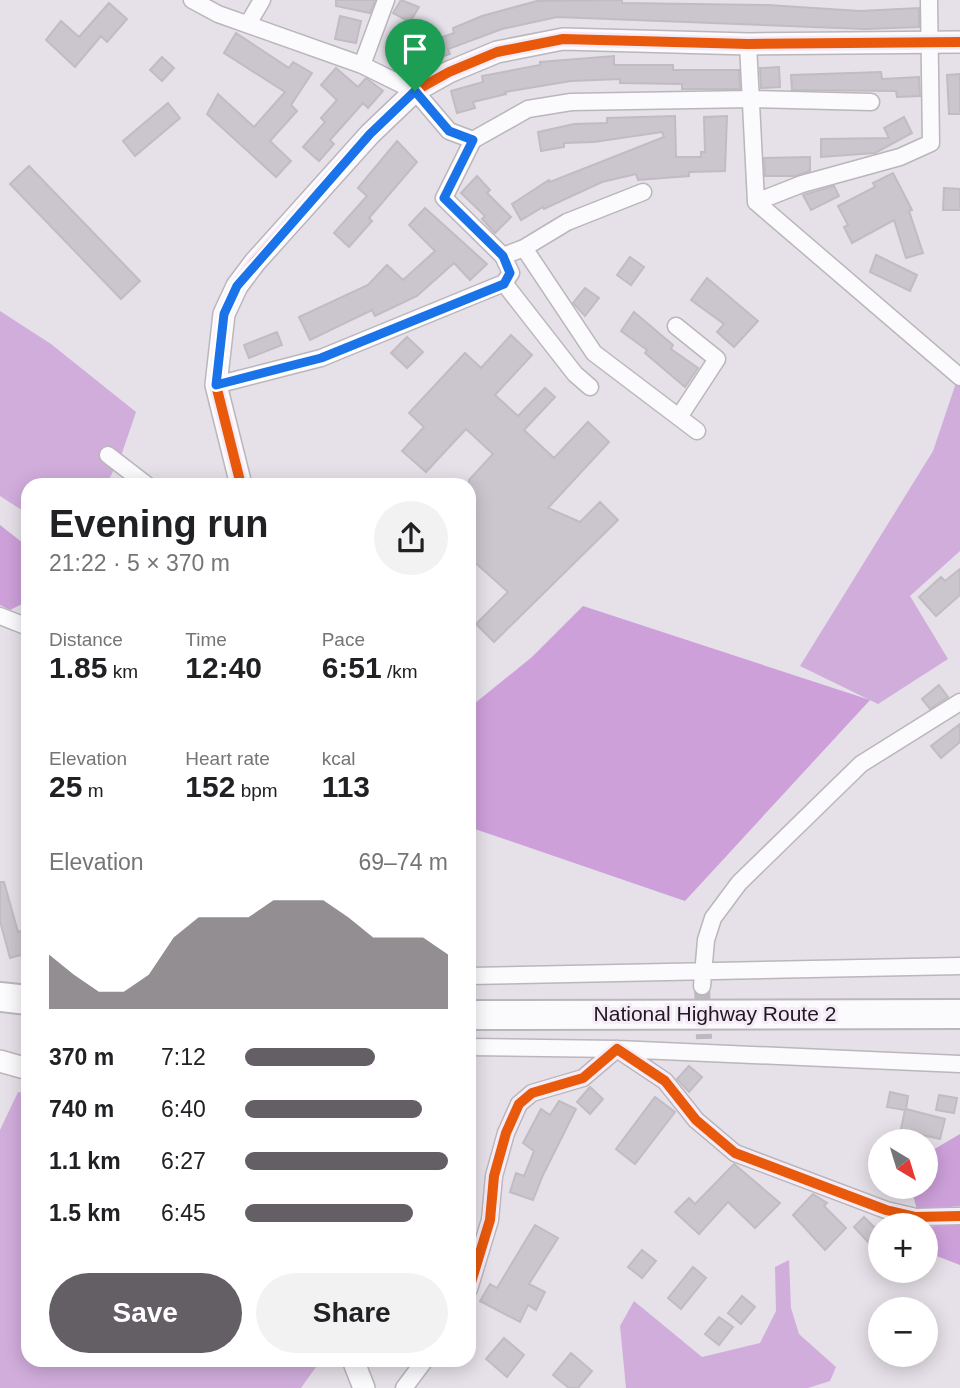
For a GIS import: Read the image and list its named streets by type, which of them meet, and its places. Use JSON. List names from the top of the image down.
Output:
{
  "streets": {
    "highway": ["National Highway Route 2"]
  },
  "north": "bottom right",
  "page": {
    "heading": ["Evening run", "21:22 · 5 × 370 m"],
    "stats": [
      ["Distance", "1.85 km"],
      ["Time", "12:40"],
      ["Pace", "6:51 /km"],
      ["Elevation", "25 m"],
      ["Heart rate", "152 bpm"],
      ["kcal", "113"]
    ],
    "chart": ["Elevation", "69–74 m"],
    "list": [
      {
        "name": "370 m",
        "note": "7:12"
      },
      {
        "name": "740 m",
        "note": "6:40"
      },
      {
        "name": "1.1 km",
        "note": "6:27"
      },
      {
        "name": "1.5 km",
        "note": "6:45"
      }
    ],
    "map_buttons": ["+", "−"],
    "buttons": ["Save", "Share"]
  }
}
